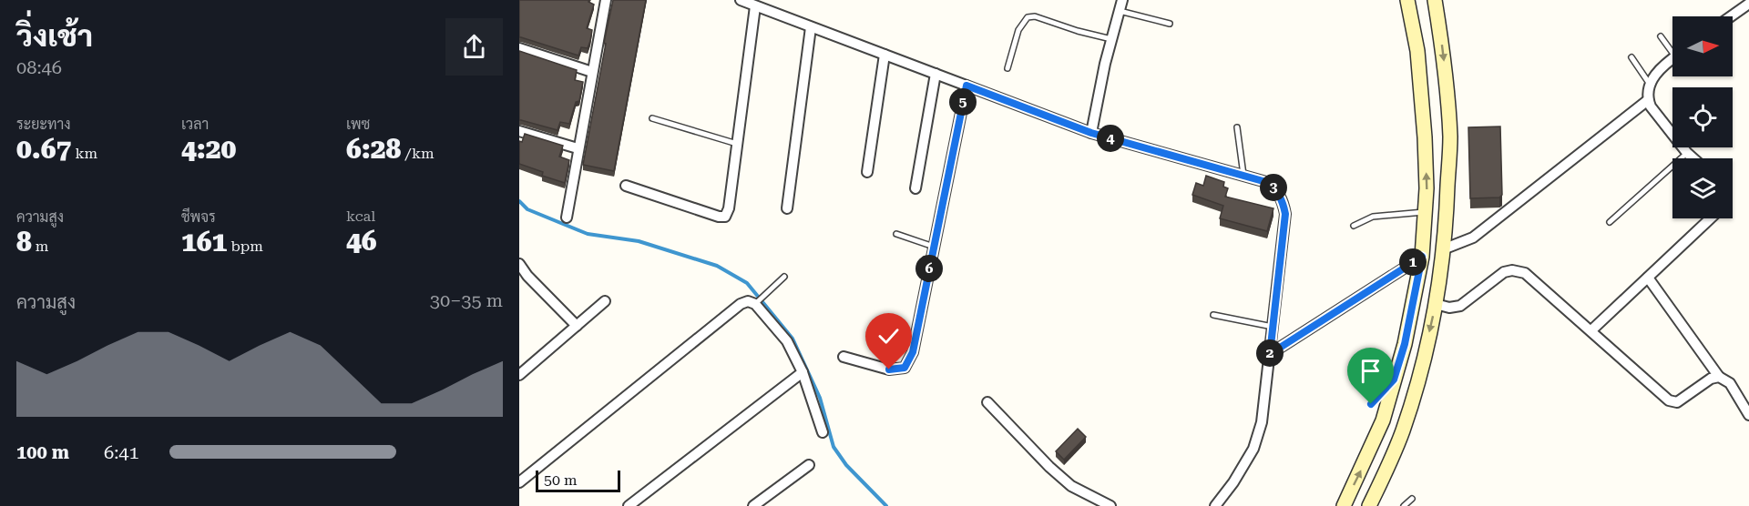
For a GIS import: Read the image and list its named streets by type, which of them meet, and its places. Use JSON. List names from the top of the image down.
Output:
{
  "scale_bar": "50 m",
  "north": "right",
  "page": {
    "heading": ["วิ่งเช้า", "08:46"],
    "pins": [
      "5",
      "4",
      "3",
      "1",
      "6",
      "2"
    ],
    "stats": [
      ["ระยะทาง", "0.67 km"],
      ["เวลา", "4:20"],
      ["เพซ", "6:28 /km"],
      ["ความสูง", "8 m"],
      ["ชีพจร", "161 bpm"],
      ["kcal", "46"]
    ],
    "chart": ["ความสูง", "30–35 m"],
    "list": [
      {
        "name": "100 m",
        "note": "6:41"
      }
    ],
    "scale": "50 m"
  }
}
